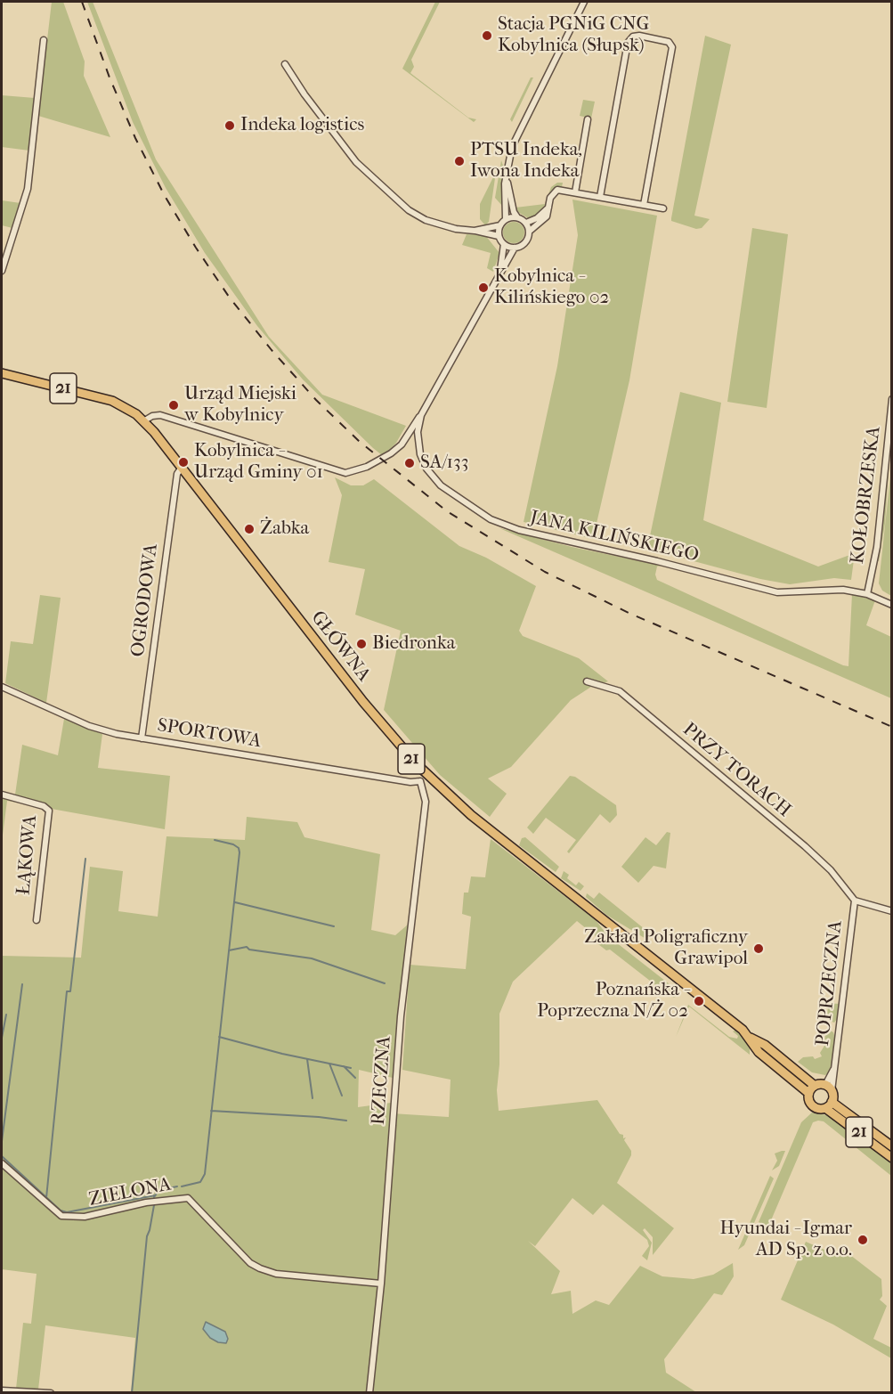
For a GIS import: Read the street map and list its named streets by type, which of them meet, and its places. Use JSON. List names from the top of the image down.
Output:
{
  "streets": {
    "main road": ["21", "GŁÓWNA"],
    "street": [
      "KOŁOBRZESKA",
      "JANA KILIŃSKIEGO",
      "OGRODOWA",
      "SPORTOWA",
      "PRZY TORACH",
      "ŁĄKOWA",
      "POPRZECZNA",
      "RZECZNA",
      "ZIELONA"
    ]
  },
  "crossings": [
    ["21", "GŁÓWNA"],
    ["21", "POPRZECZNA"],
    ["KOŁOBRZESKA", "JANA KILIŃSKIEGO"],
    ["OGRODOWA", "GŁÓWNA"],
    ["OGRODOWA", "SPORTOWA"],
    ["SPORTOWA", "RZECZNA"],
    ["PRZY TORACH", "POPRZECZNA"],
    ["RZECZNA", "ZIELONA"]
  ],
  "places": [
    "Stacja PGNiG CNG Kobylnica (Słupsk)",
    "Indeka logistics",
    "PTSU Indeka, Iwona Indeka",
    "Kobylnica - Kilińskiego 02",
    "Urząd Miejski w Kobylnicy",
    "Kobylnica - Urząd Gminy 01",
    "SA/133",
    "Żabka",
    "Biedronka",
    "Zakład Poligraficzny Grawipol",
    "Poznańska - Poprzeczna N/Ż 02",
    "Hyundai - Igmar AD Sp. z o.o."
  ]
}
